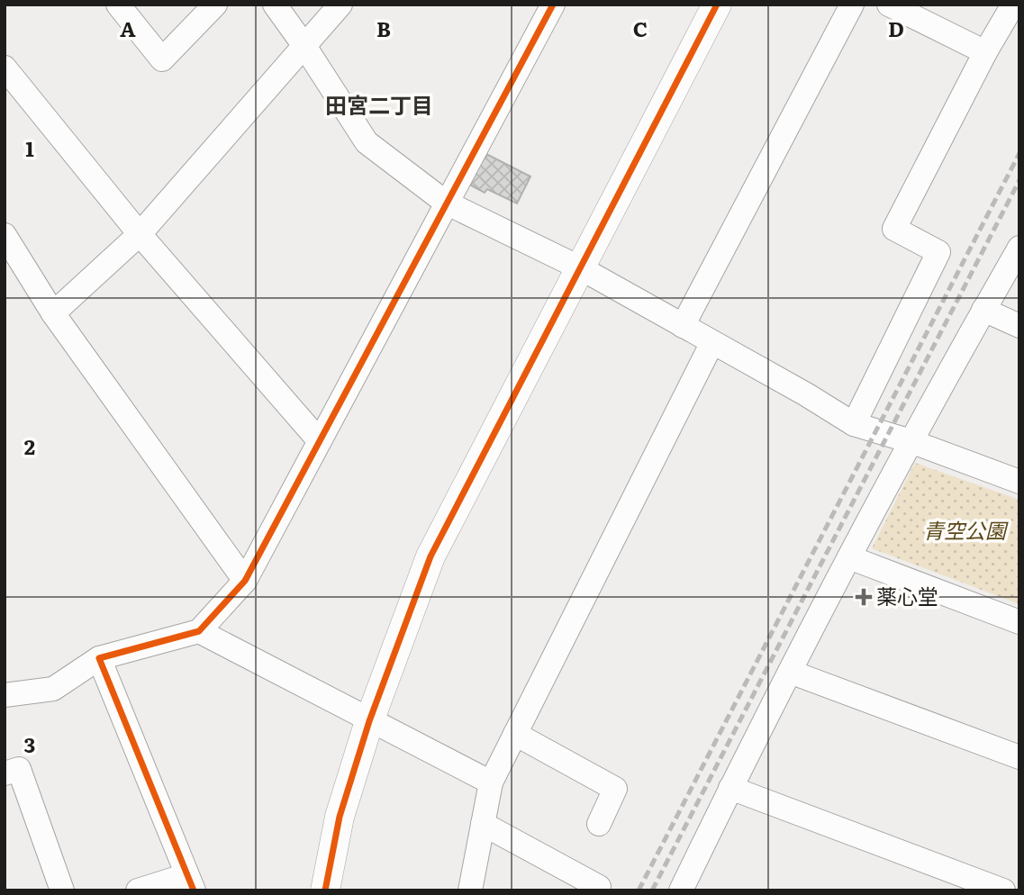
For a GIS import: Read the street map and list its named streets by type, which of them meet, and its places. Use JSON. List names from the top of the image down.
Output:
{
  "districts": ["田宮二丁目"],
  "parks": ["青空公園"],
  "places": {
    "health": ["薬心堂"]
  },
  "grid": {
    "columns": [
      "A",
      "B",
      "C",
      "D"
    ],
    "rows": ["1", "2", "3"]
  }
}
